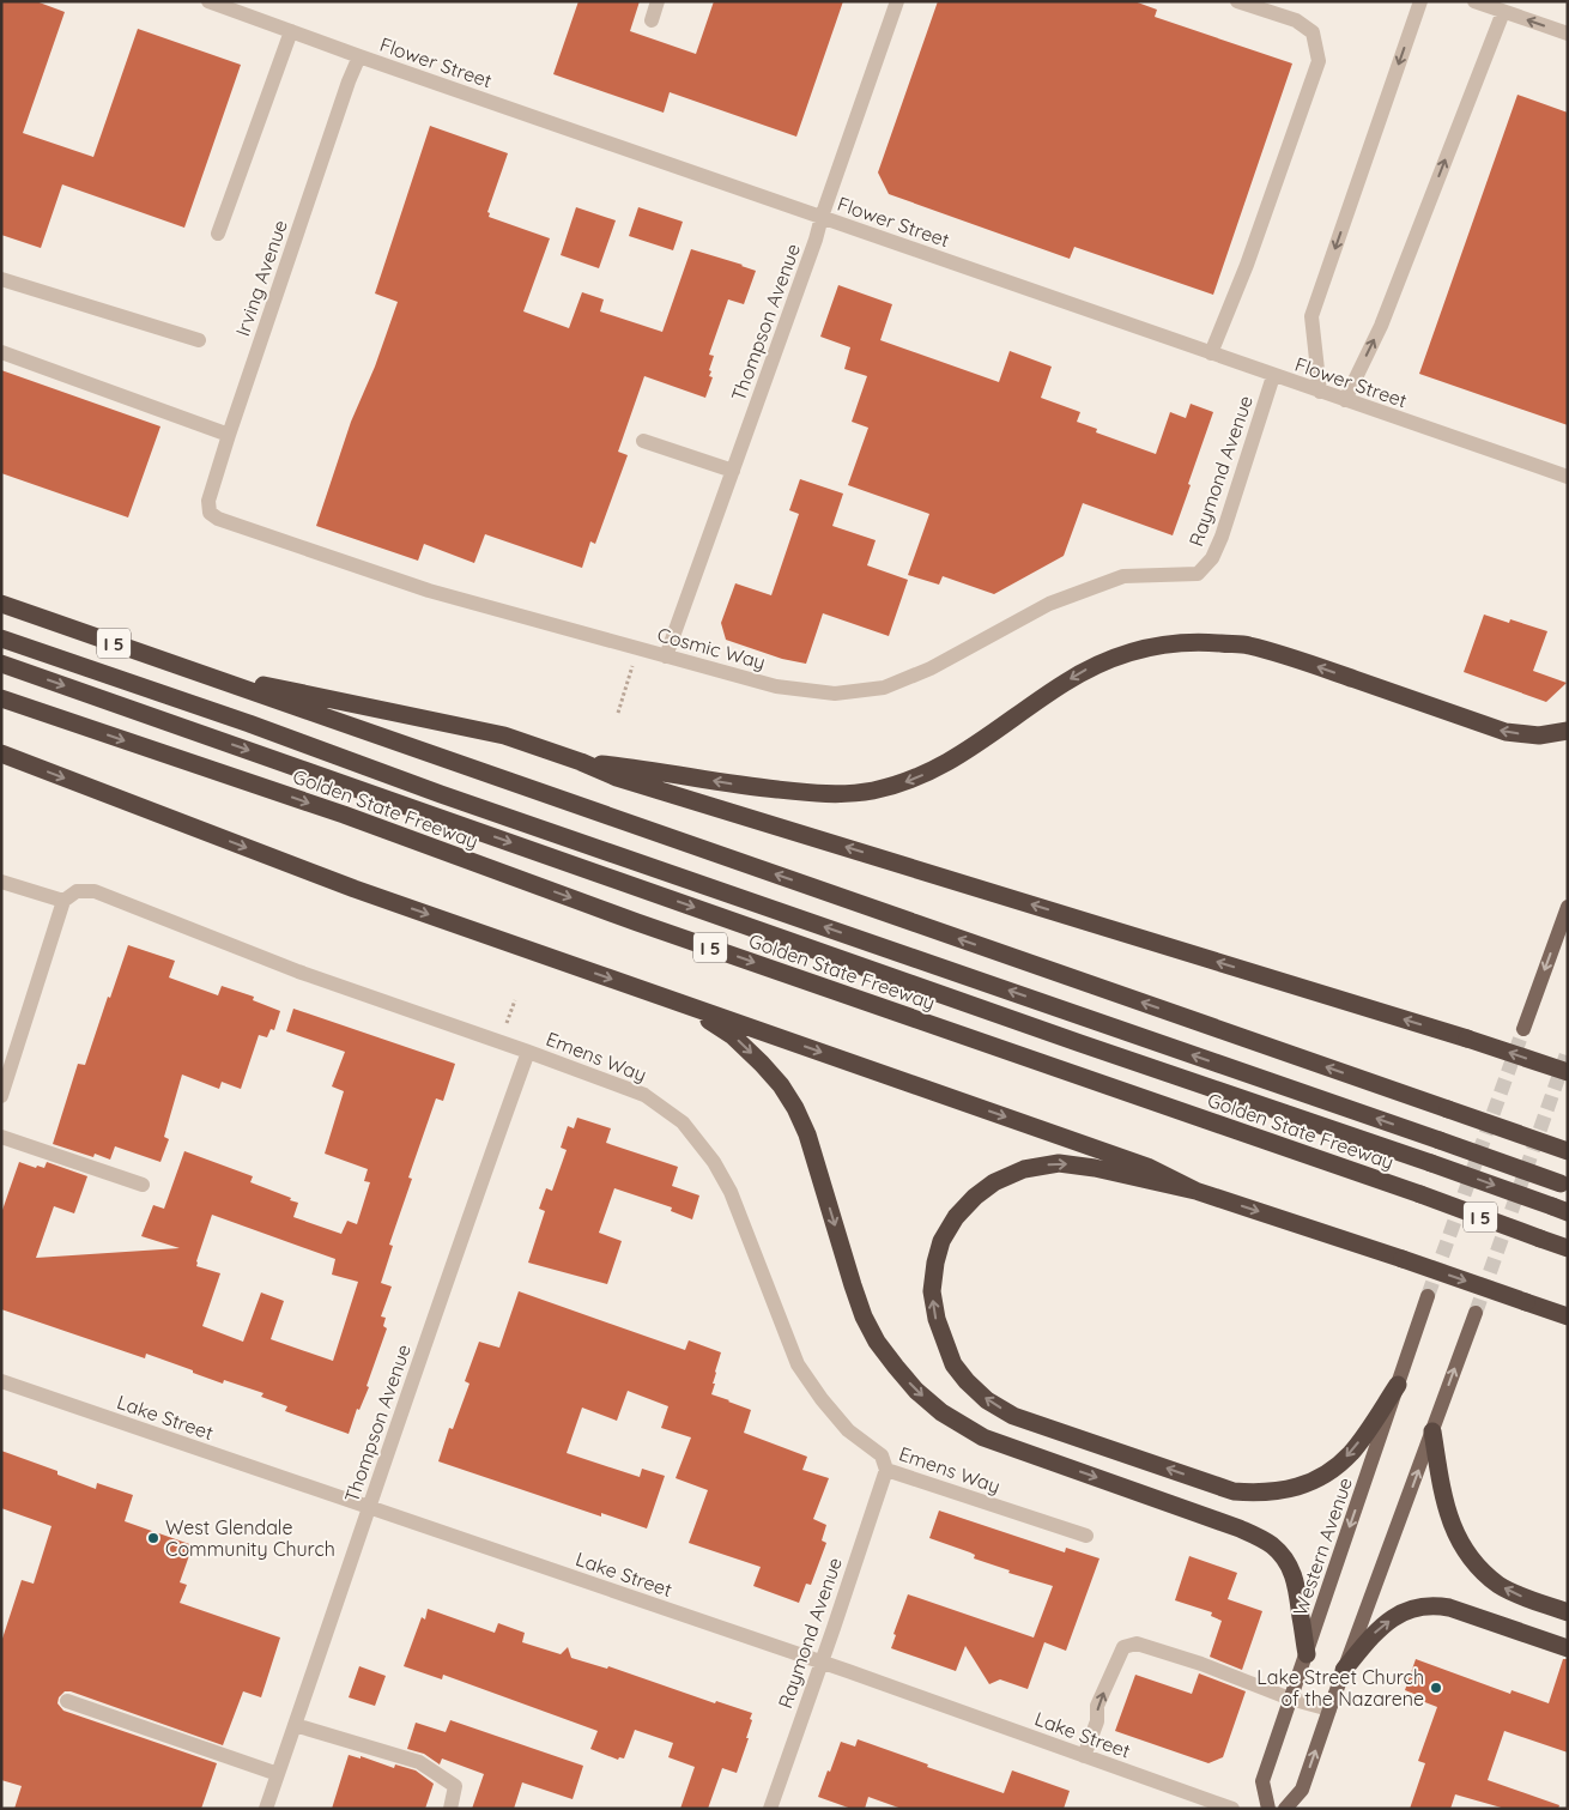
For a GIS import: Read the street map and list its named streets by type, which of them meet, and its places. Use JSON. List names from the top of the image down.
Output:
{
  "streets": {
    "highway": ["I 5", "Golden State Freeway"],
    "main road": ["Western Avenue"],
    "street": [
      "Flower Street",
      "Irving Avenue",
      "Thompson Avenue",
      "Raymond Avenue",
      "Cosmic Way",
      "Emens Way",
      "Lake Street"
    ]
  },
  "crossings": [
    ["Flower Street", "Irving Avenue"],
    ["Flower Street", "Thompson Avenue"],
    ["Flower Street", "Raymond Avenue"],
    ["Irving Avenue", "Cosmic Way"],
    ["Thompson Avenue", "Cosmic Way"],
    ["Thompson Avenue", "Emens Way"],
    ["Thompson Avenue", "Lake Street"],
    ["Raymond Avenue", "Cosmic Way"],
    ["Raymond Avenue", "Emens Way"],
    ["Raymond Avenue", "Lake Street"]
  ],
  "places": ["West Glendale Community Church", "Lake Street Church of the Nazarene"]
}
